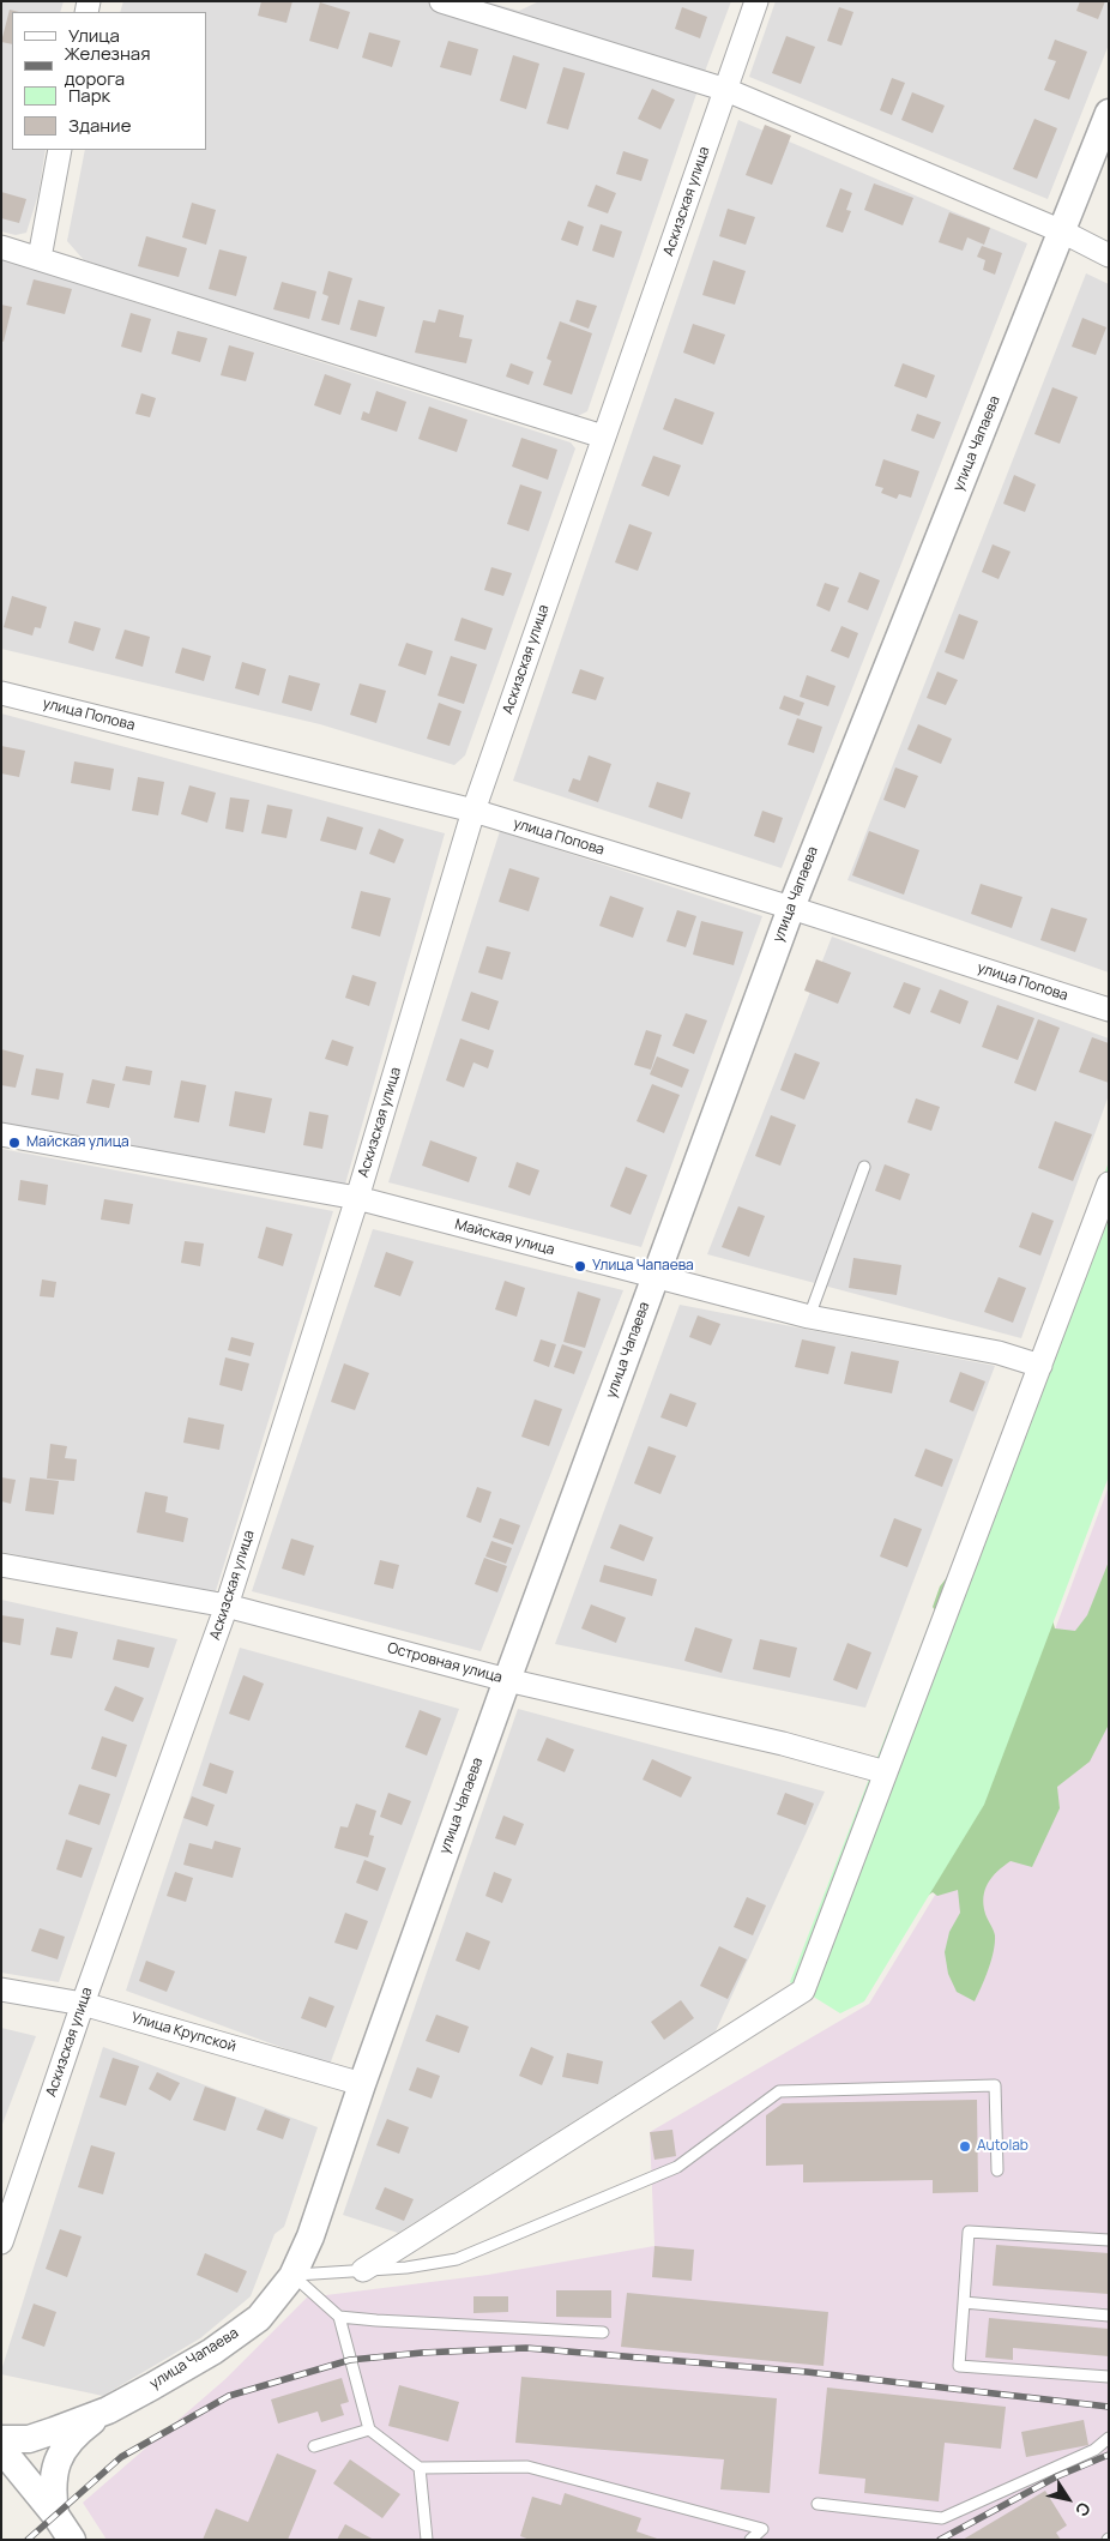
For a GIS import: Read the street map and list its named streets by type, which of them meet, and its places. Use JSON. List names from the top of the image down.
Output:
{
  "streets": {
    "street": [
      "Аскизская улица",
      "улица Чапаева",
      "улица Попова",
      "Майская улица",
      "Островная улица",
      "Улица Крупской"
    ]
  },
  "crossings": [
    ["Аскизская улица", "улица Попова"],
    ["Аскизская улица", "Майская улица"],
    ["Аскизская улица", "Островная улица"],
    ["Аскизская улица", "Улица Крупской"],
    ["улица Чапаева", "улица Попова"],
    ["улица Чапаева", "Майская улица"],
    ["улица Чапаева", "Островная улица"],
    ["улица Чапаева", "Улица Крупской"]
  ],
  "places": ["Майская улица", "Улица Чапаева", "Autolab"],
  "legend": [
    "Улица",
    "Железная дорога",
    "Парк",
    "Здание"
  ],
  "north": "bottom right"
}
